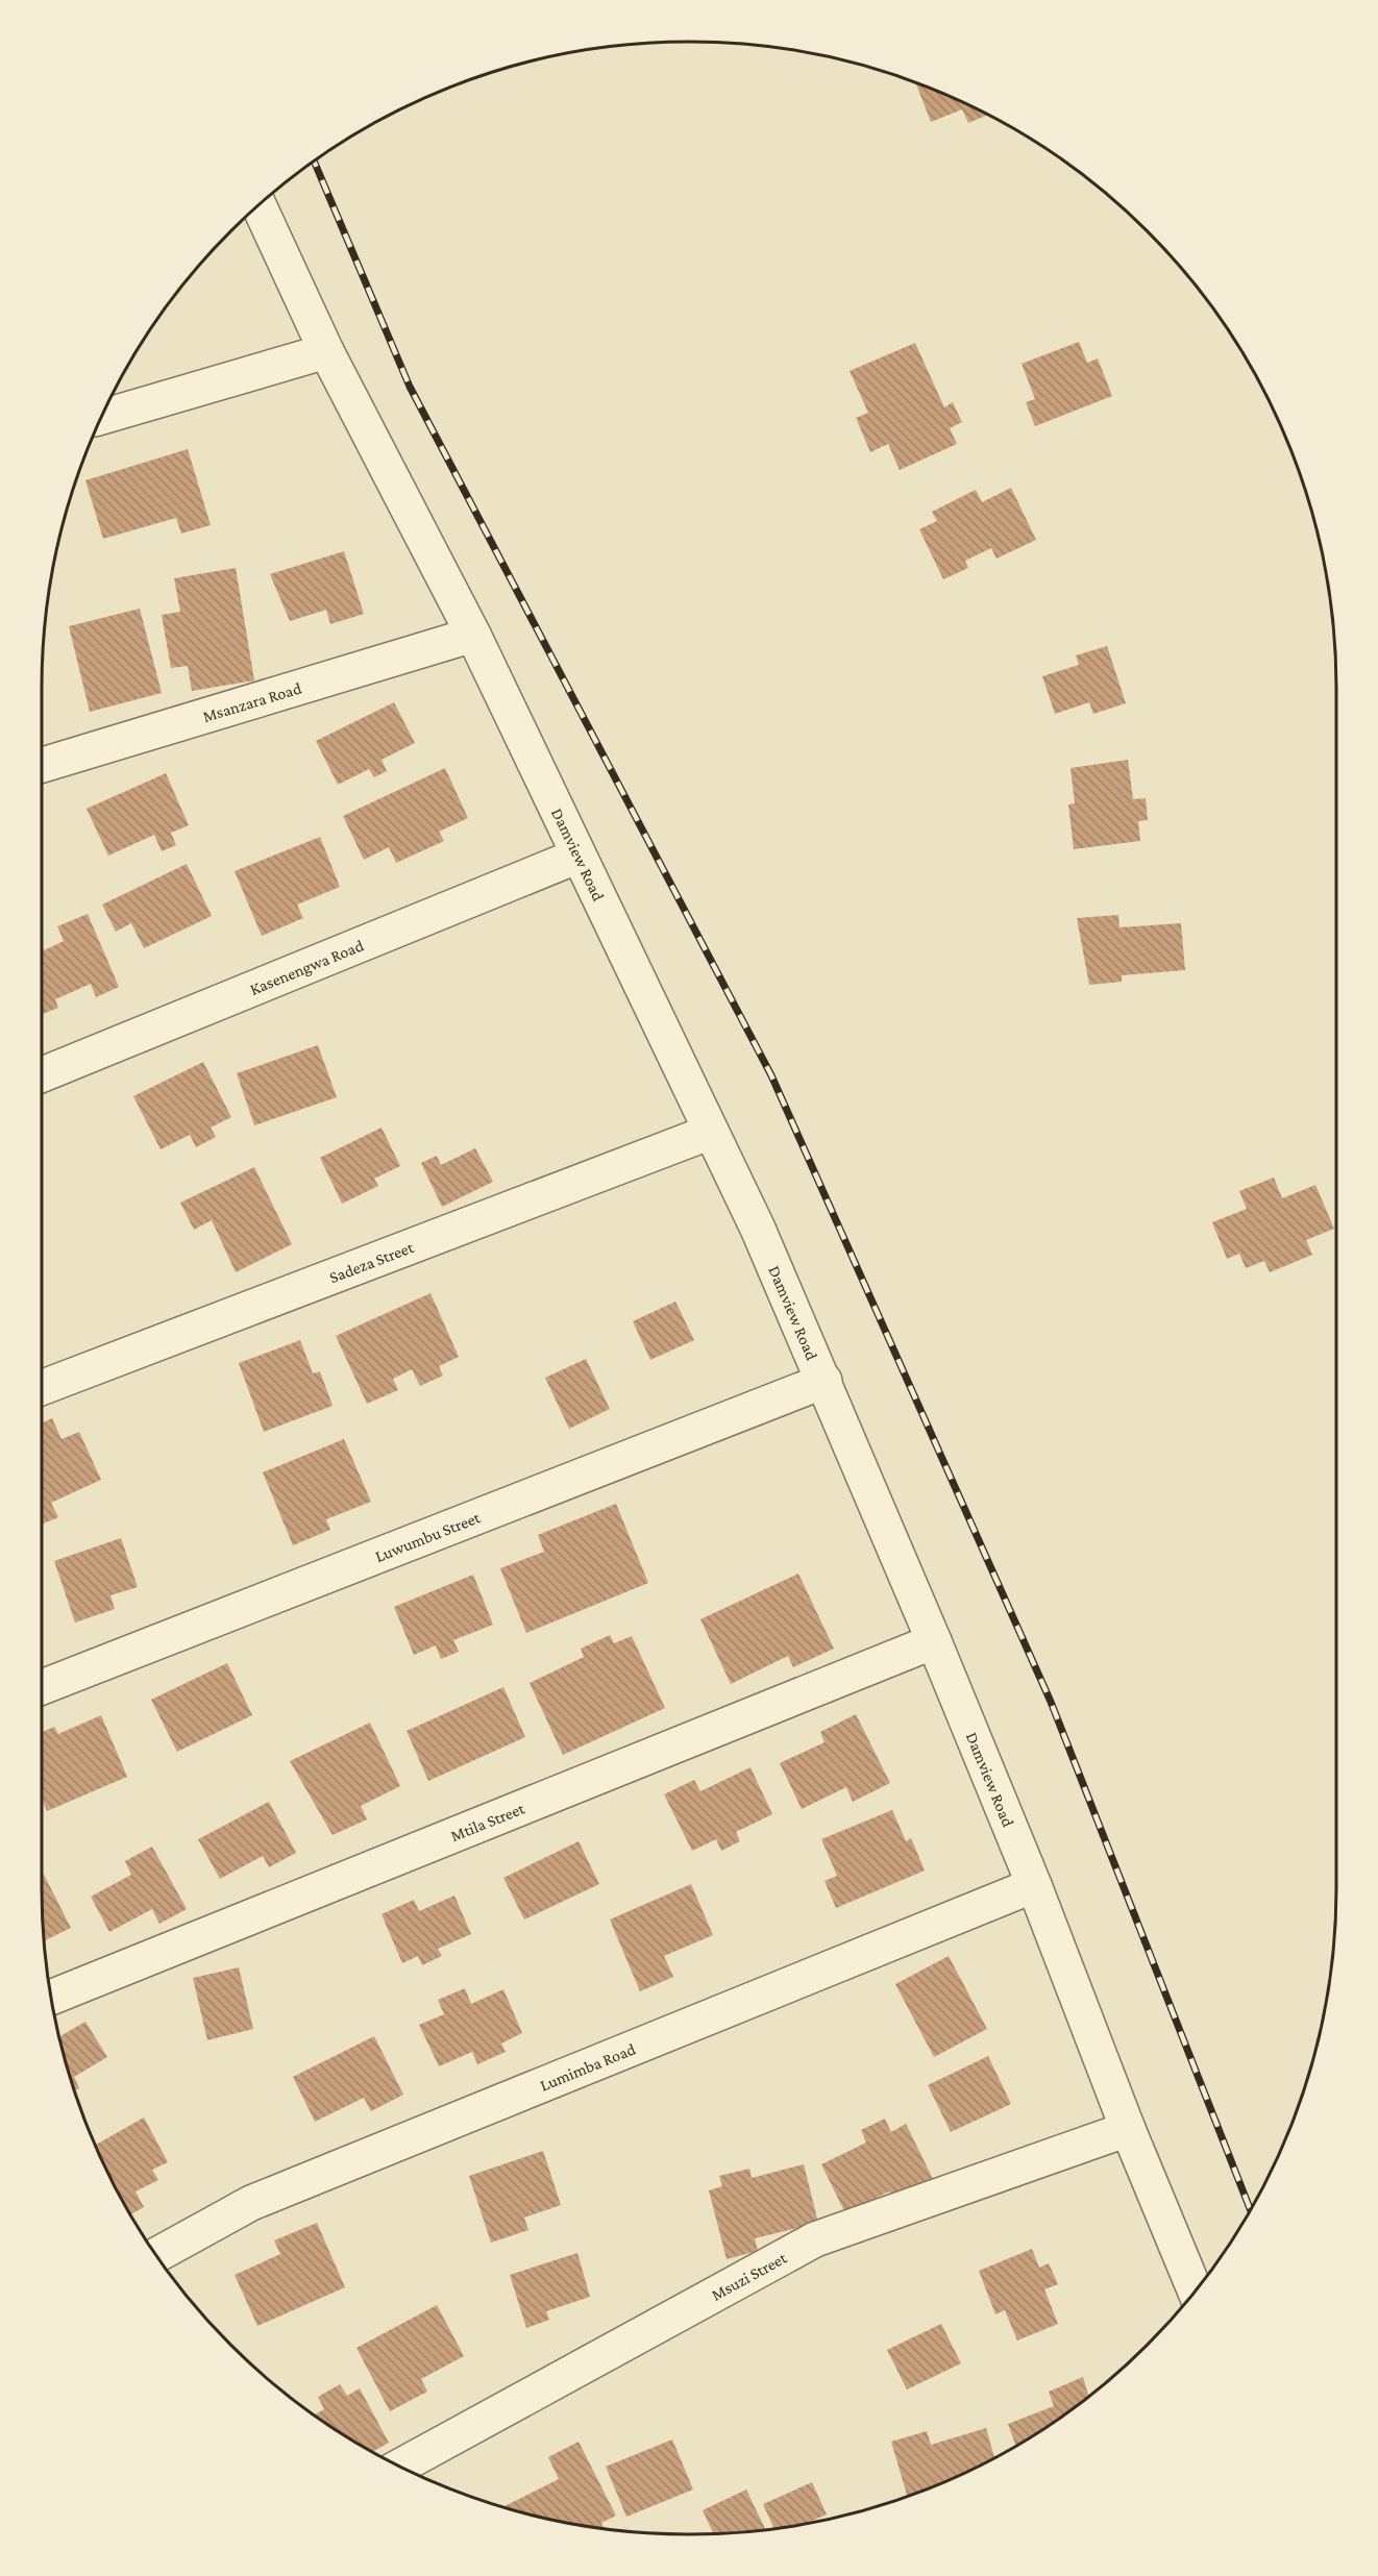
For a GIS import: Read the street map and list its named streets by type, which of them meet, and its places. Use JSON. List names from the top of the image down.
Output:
{
  "streets": {
    "street": [
      "Msanzara Road",
      "Damview Road",
      "Kasenengwa Road",
      "Sadeza Street",
      "Luwumbu Street",
      "Mtila Street",
      "Lumimba Road",
      "Msuzi Street"
    ]
  },
  "crossings": [
    ["Msanzara Road", "Damview Road"],
    ["Damview Road", "Kasenengwa Road"],
    ["Damview Road", "Sadeza Street"],
    ["Damview Road", "Luwumbu Street"],
    ["Damview Road", "Mtila Street"],
    ["Damview Road", "Lumimba Road"],
    ["Damview Road", "Msuzi Street"]
  ]
}
